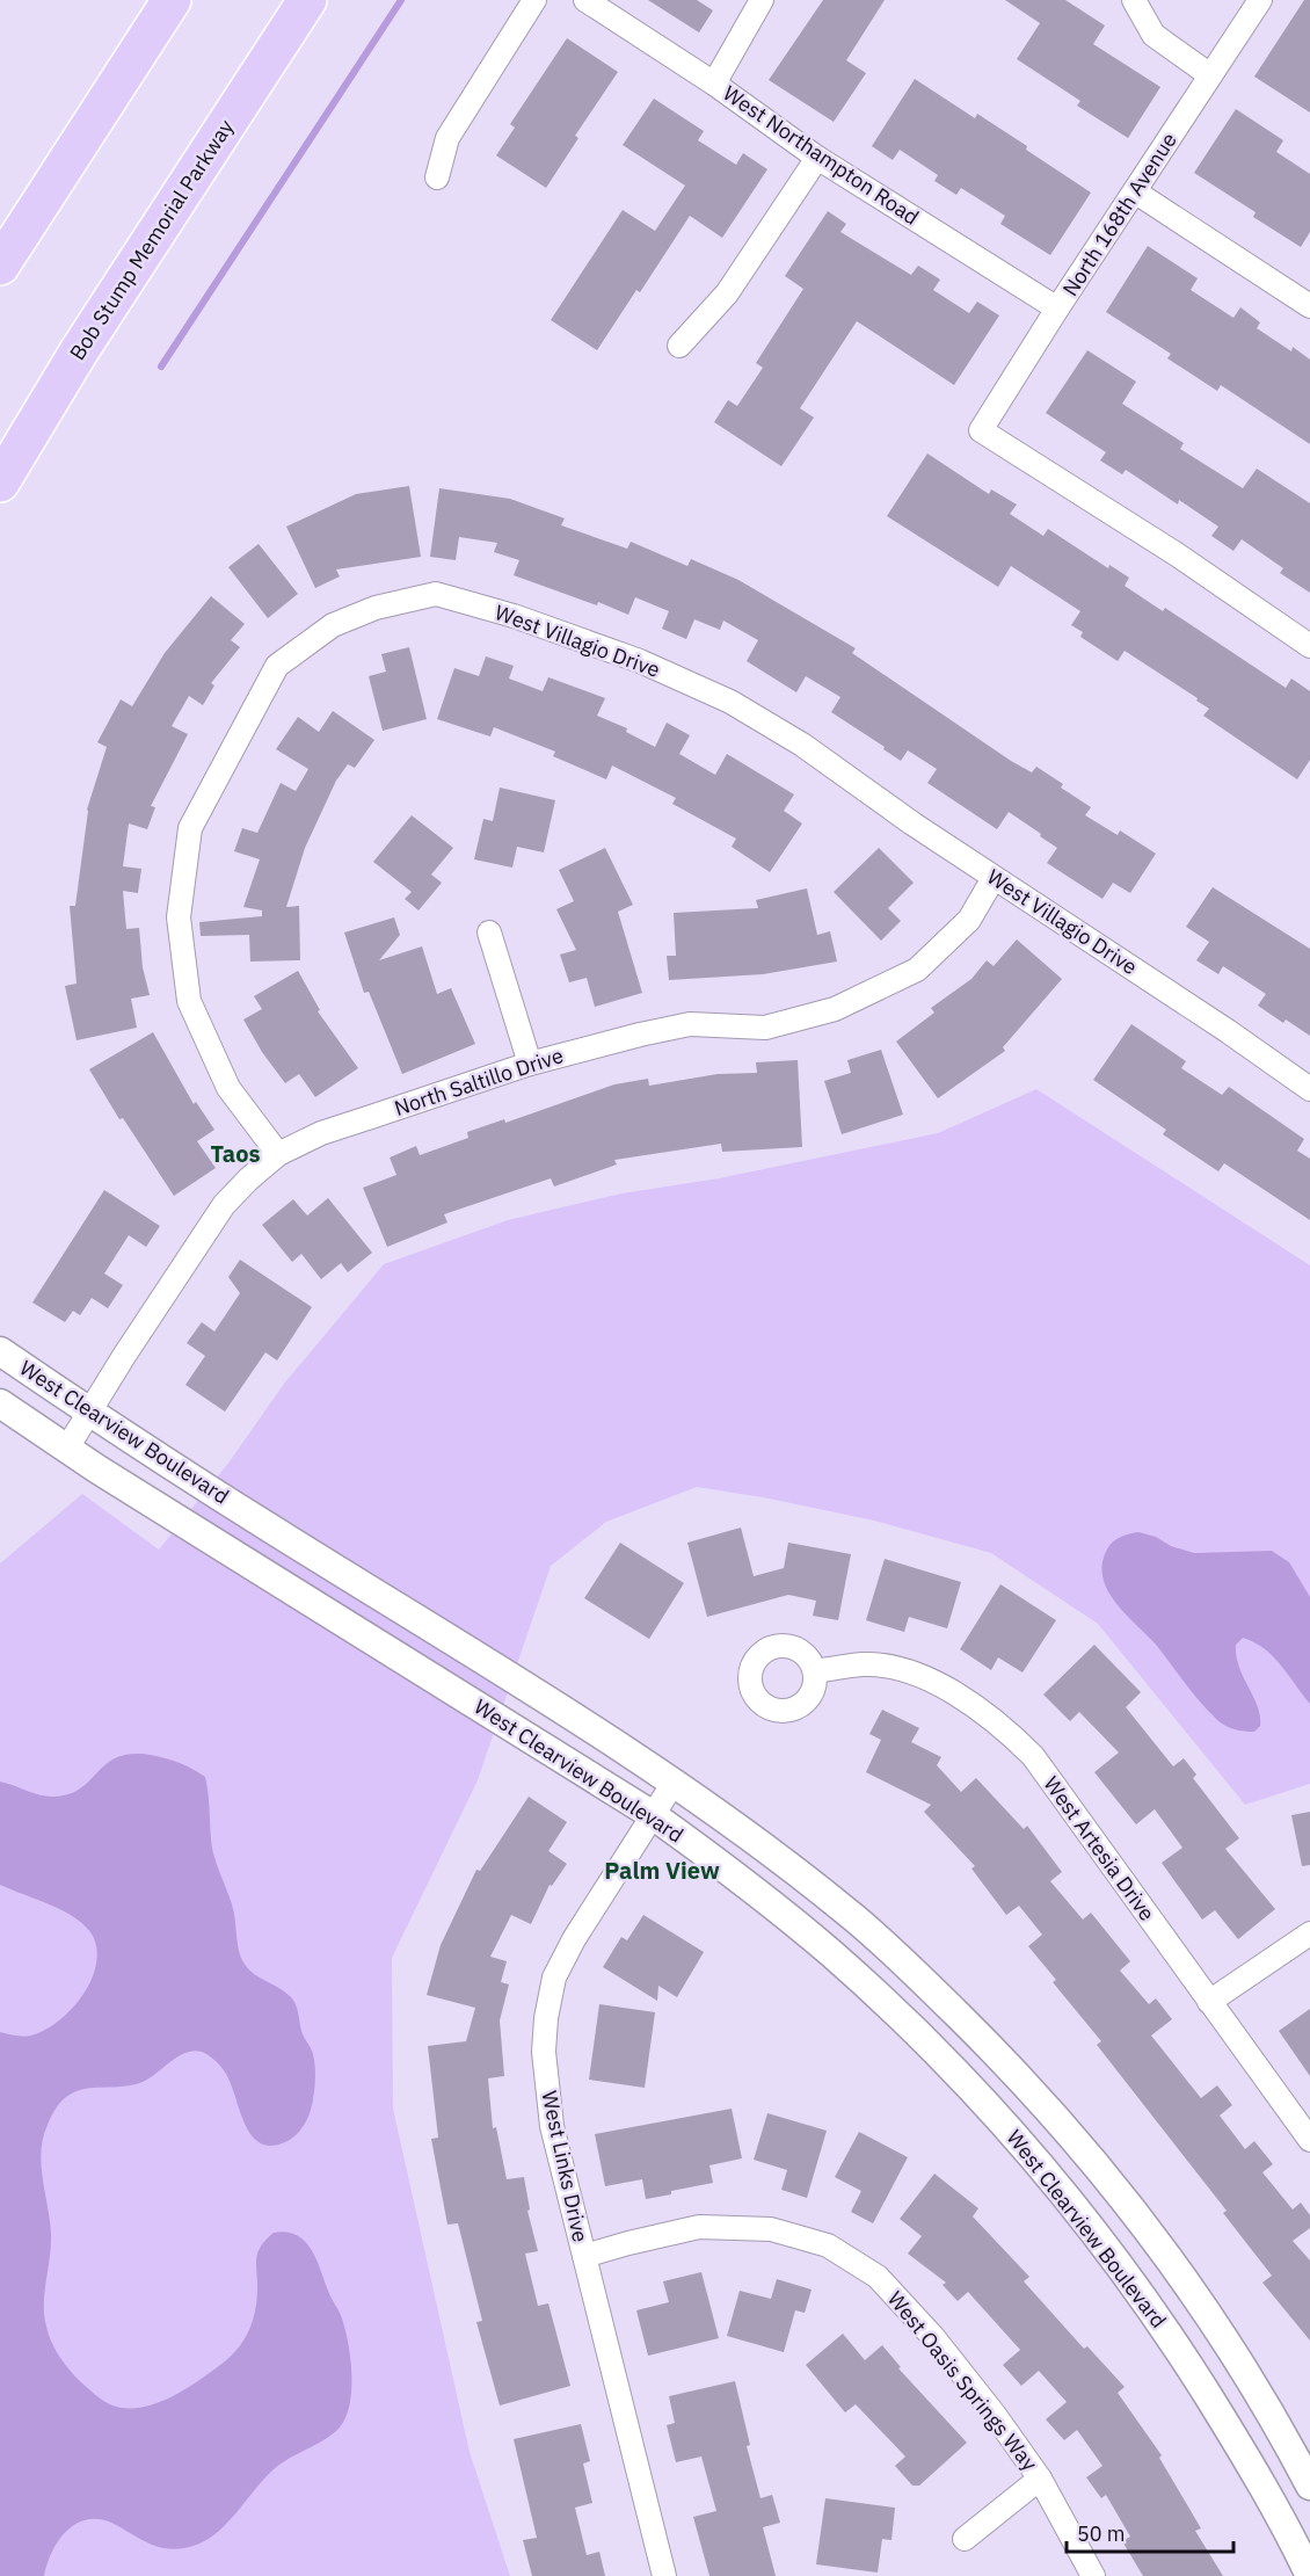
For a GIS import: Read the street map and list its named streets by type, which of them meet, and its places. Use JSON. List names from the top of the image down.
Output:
{
  "streets": {
    "highway": ["Bob Stump Memorial Parkway"],
    "street": [
      "West Northampton Road",
      "North 168th Avenue",
      "West Villagio Drive",
      "North Saltillo Drive",
      "West Clearview Boulevard",
      "West Artesia Drive",
      "West Links Drive",
      "West Oasis Springs Way"
    ]
  },
  "crossings": [
    ["West Northampton Road", "North 168th Avenue"],
    ["West Villagio Drive", "North Saltillo Drive"],
    ["North Saltillo Drive", "West Clearview Boulevard"],
    ["West Clearview Boulevard", "West Links Drive"],
    ["West Links Drive", "West Oasis Springs Way"]
  ],
  "districts": ["Taos", "Palm View"],
  "scale_bar": "50 m"
}
